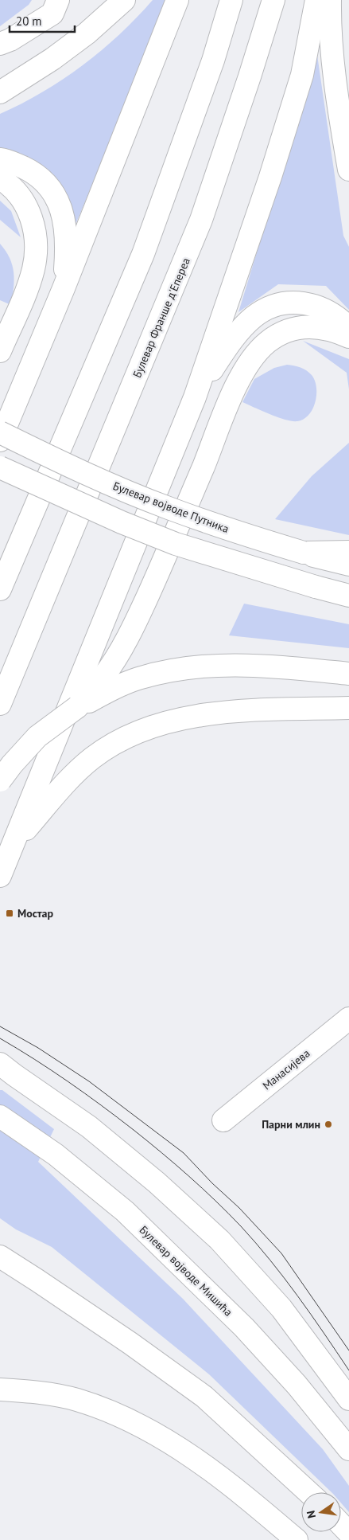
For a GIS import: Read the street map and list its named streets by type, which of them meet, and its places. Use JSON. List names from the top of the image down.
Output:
{
  "streets": {
    "main road": [
      "Булевар Франше д'Епереа",
      "Булевар војводе Путника",
      "Манасијева",
      "Булевар војводе Мишића"
    ]
  },
  "places": {
    "transit": ["Мостар"],
    "other": ["Парни млин"]
  },
  "scale_bar": "20 m",
  "north": "left"
}
